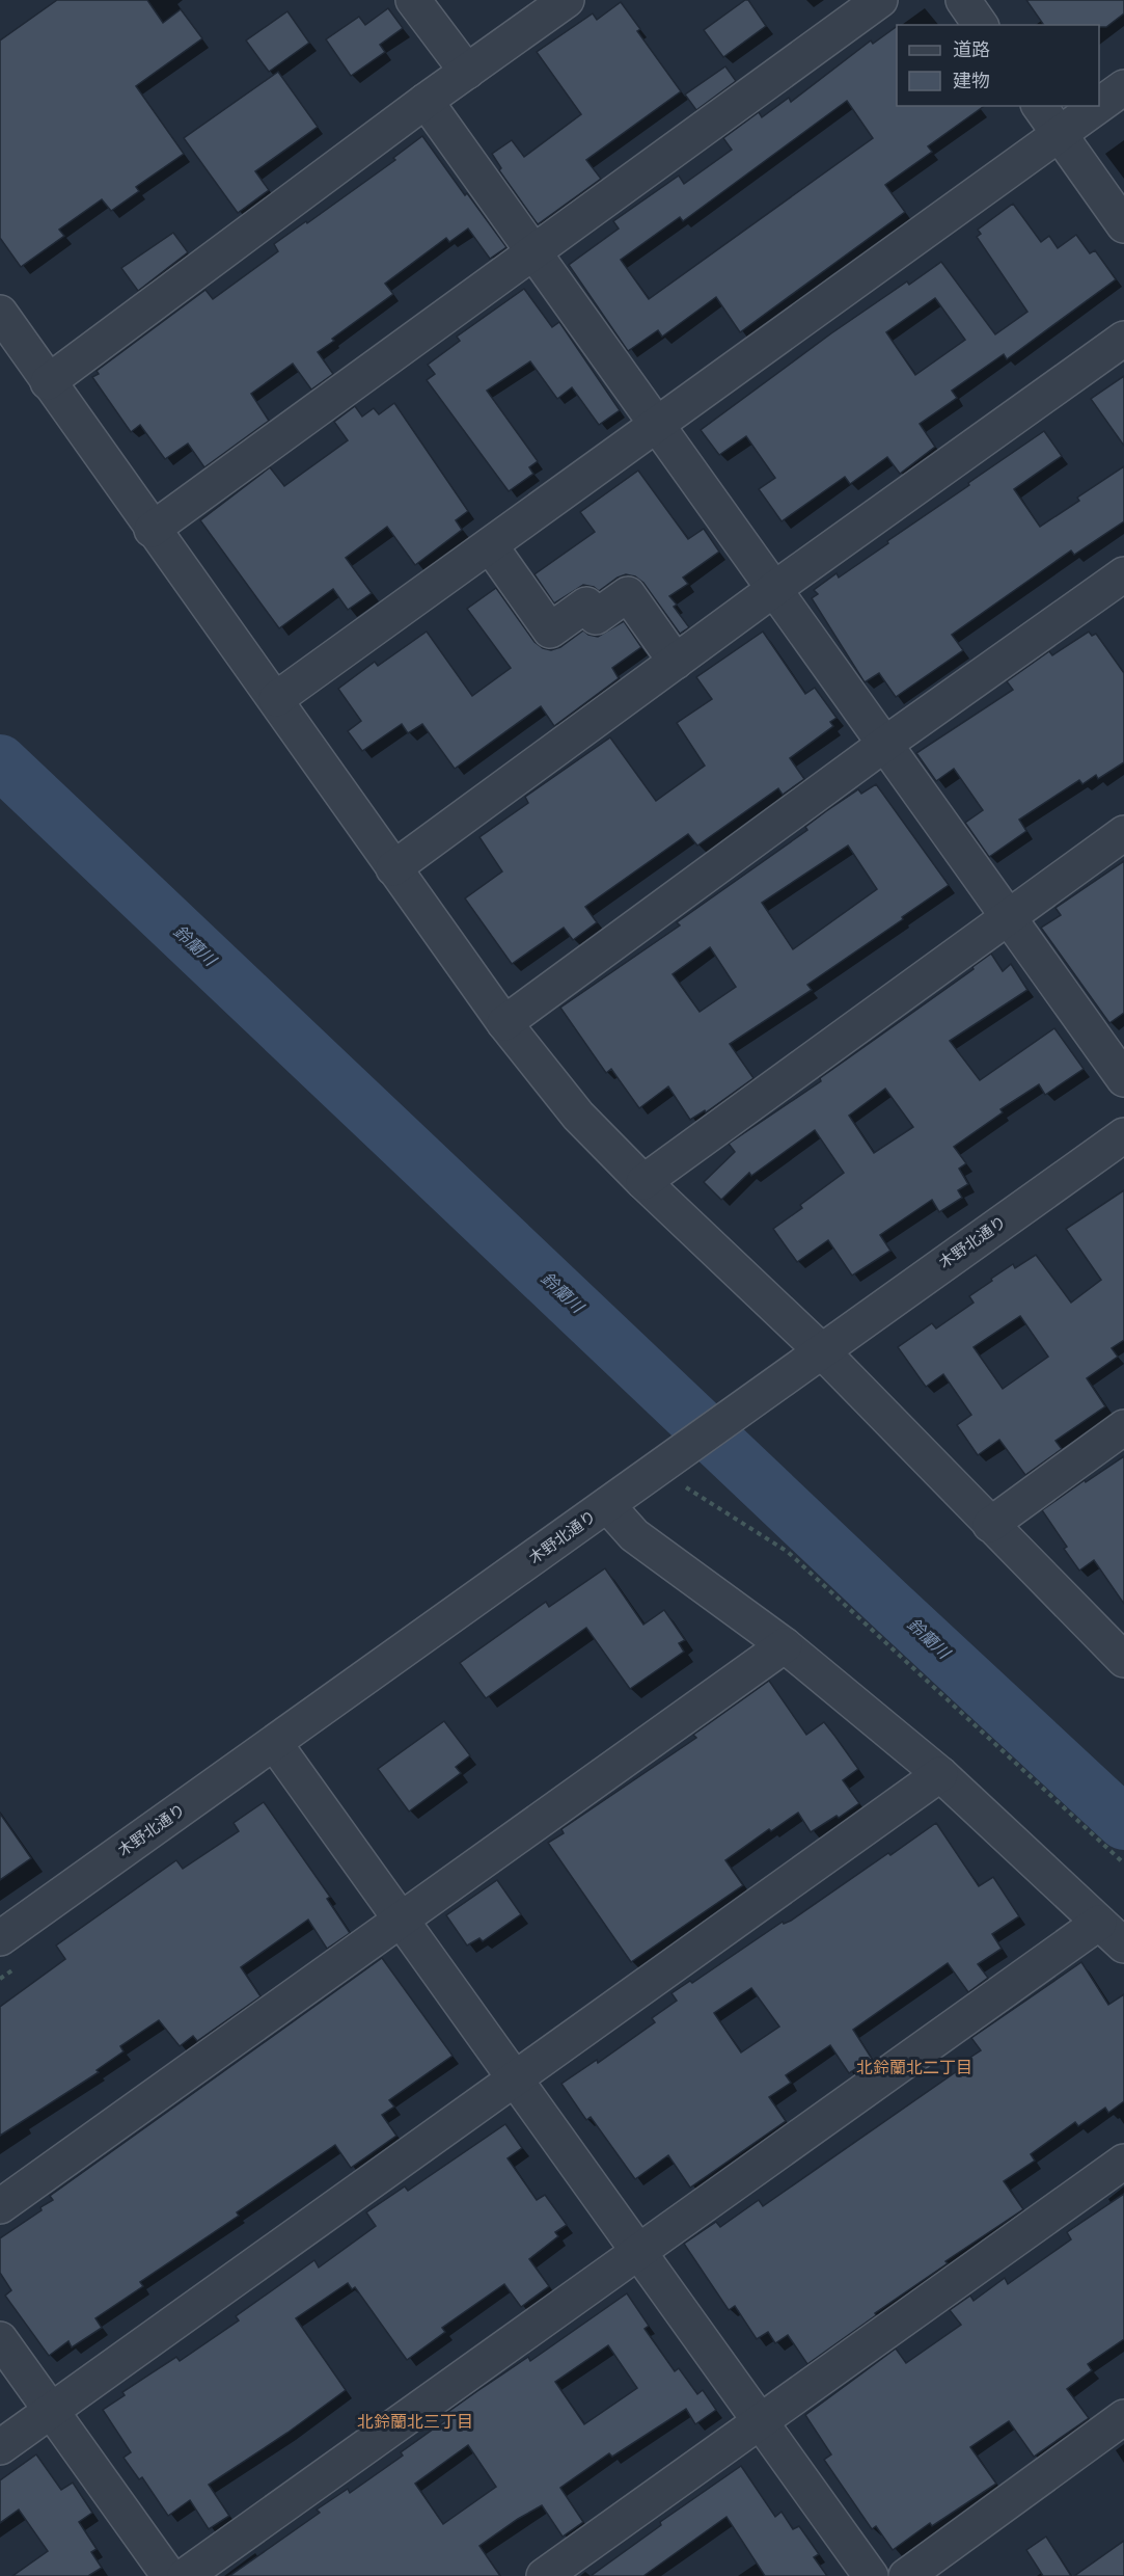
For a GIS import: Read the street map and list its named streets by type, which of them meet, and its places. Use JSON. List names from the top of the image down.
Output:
{
  "streets": {
    "street": ["木野北通り"]
  },
  "districts": ["北鈴蘭北二丁目", "北鈴蘭北三丁目"],
  "water": ["鈴蘭川"],
  "legend": ["道路", "建物"]
}
